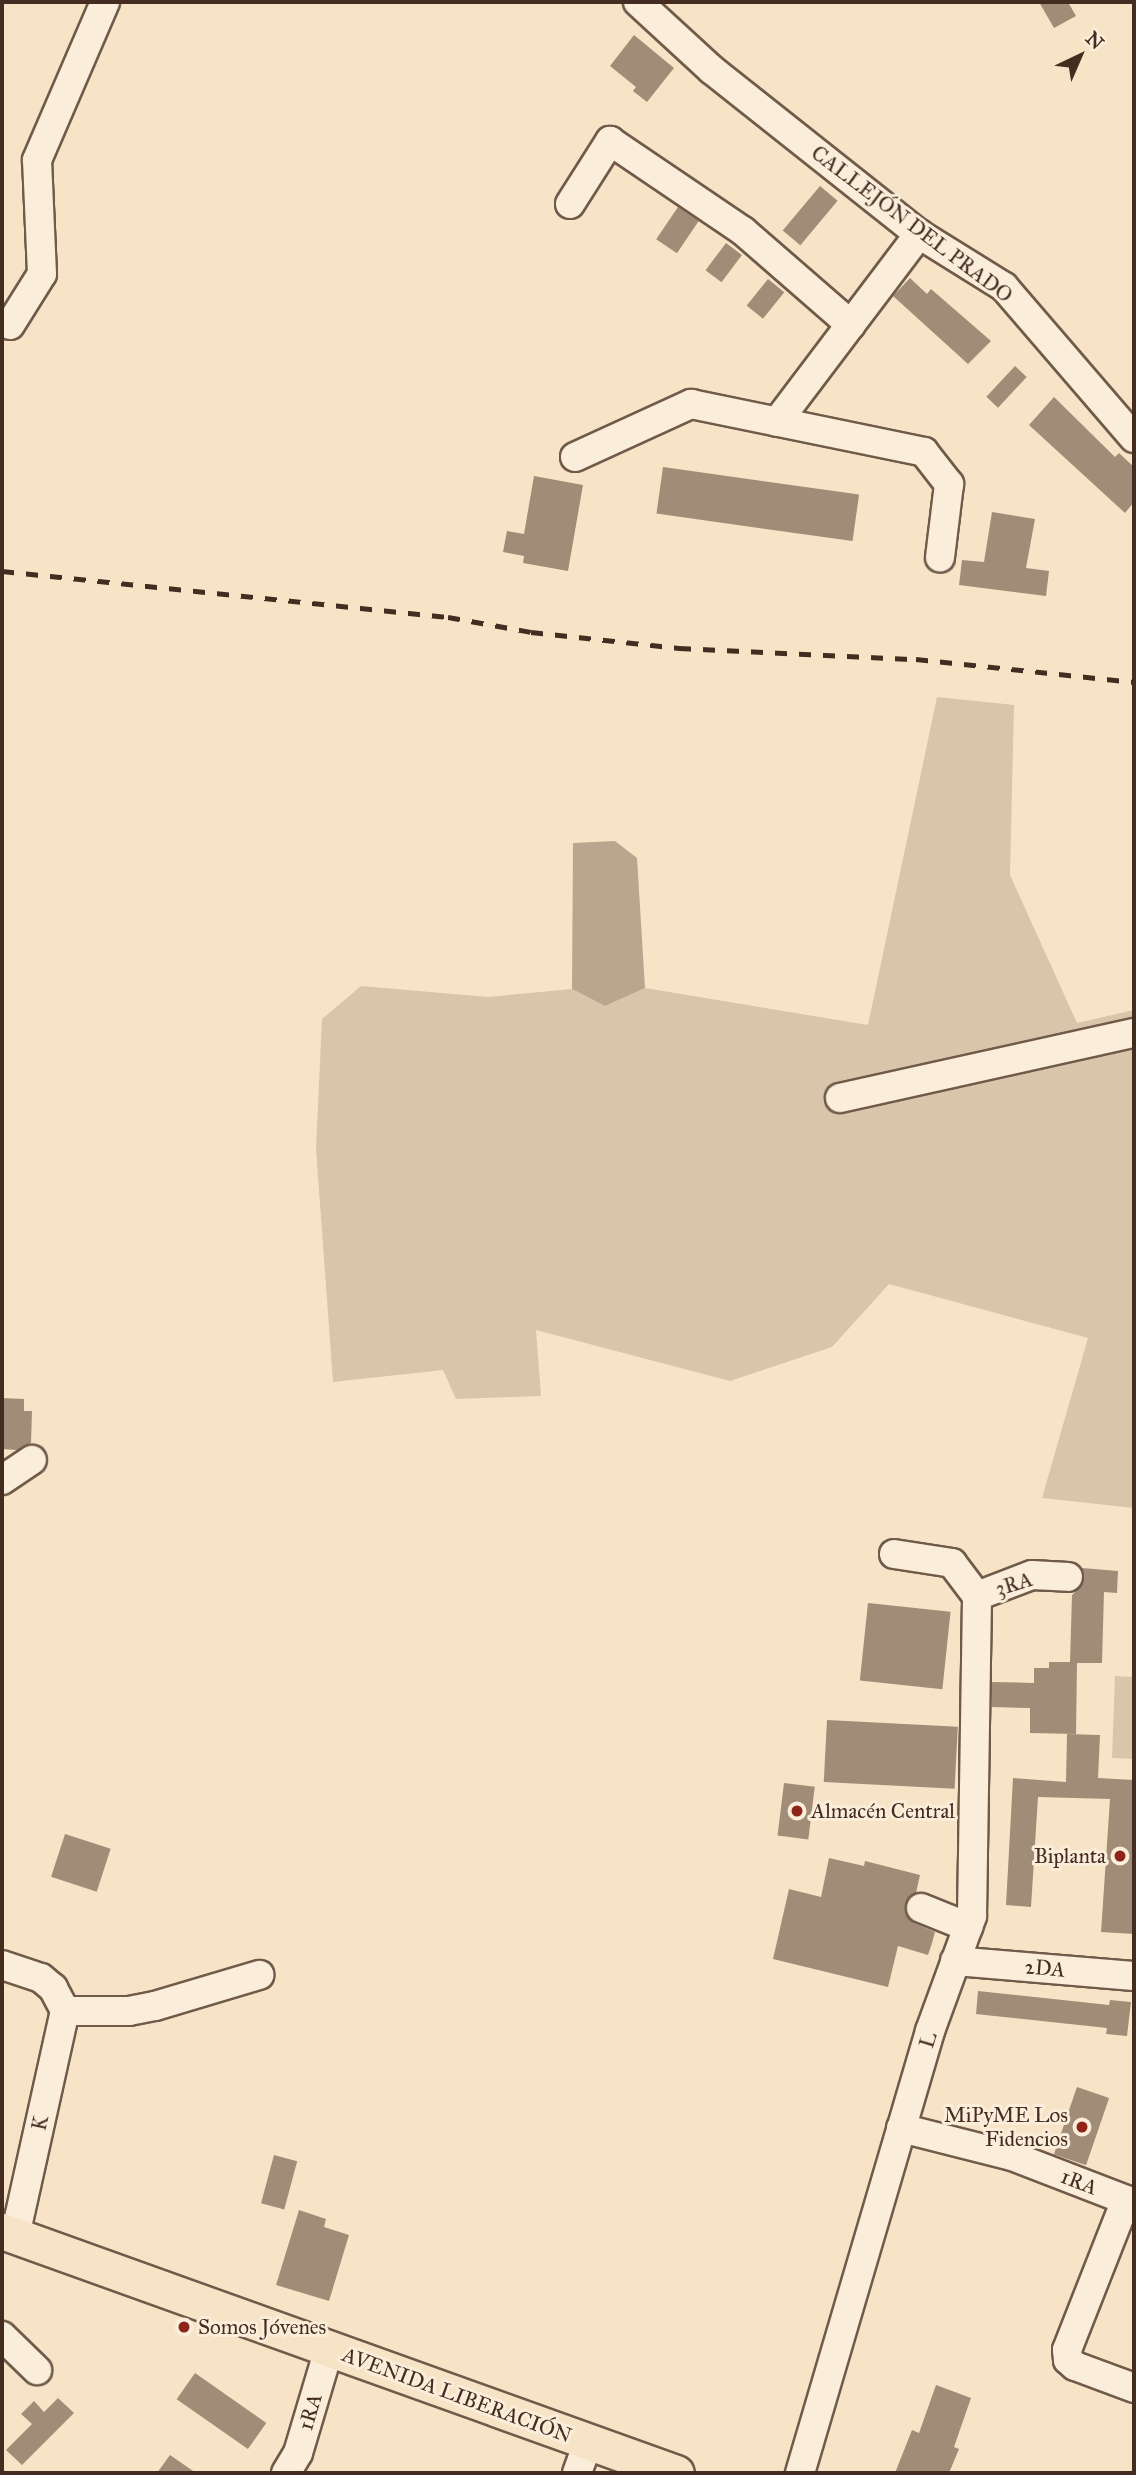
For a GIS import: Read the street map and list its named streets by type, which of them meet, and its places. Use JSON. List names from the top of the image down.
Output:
{
  "streets": {
    "main road": ["AVENIDA LIBERACIÓN"],
    "street": [
      "CALLEJÓN DEL PRADO",
      "3RA",
      "2DA",
      "L",
      "K",
      "1RA"
    ]
  },
  "crossings": [
    ["3RA", "L"],
    ["2DA", "L"],
    ["L", "1RA"],
    ["K", "AVENIDA LIBERACIÓN"],
    ["1RA", "AVENIDA LIBERACIÓN"]
  ],
  "places": [
    "Almacén Central",
    "Biplanta",
    "MiPyME Los Fidencios",
    "Somos Jóvenes"
  ],
  "north": "top right"
}
